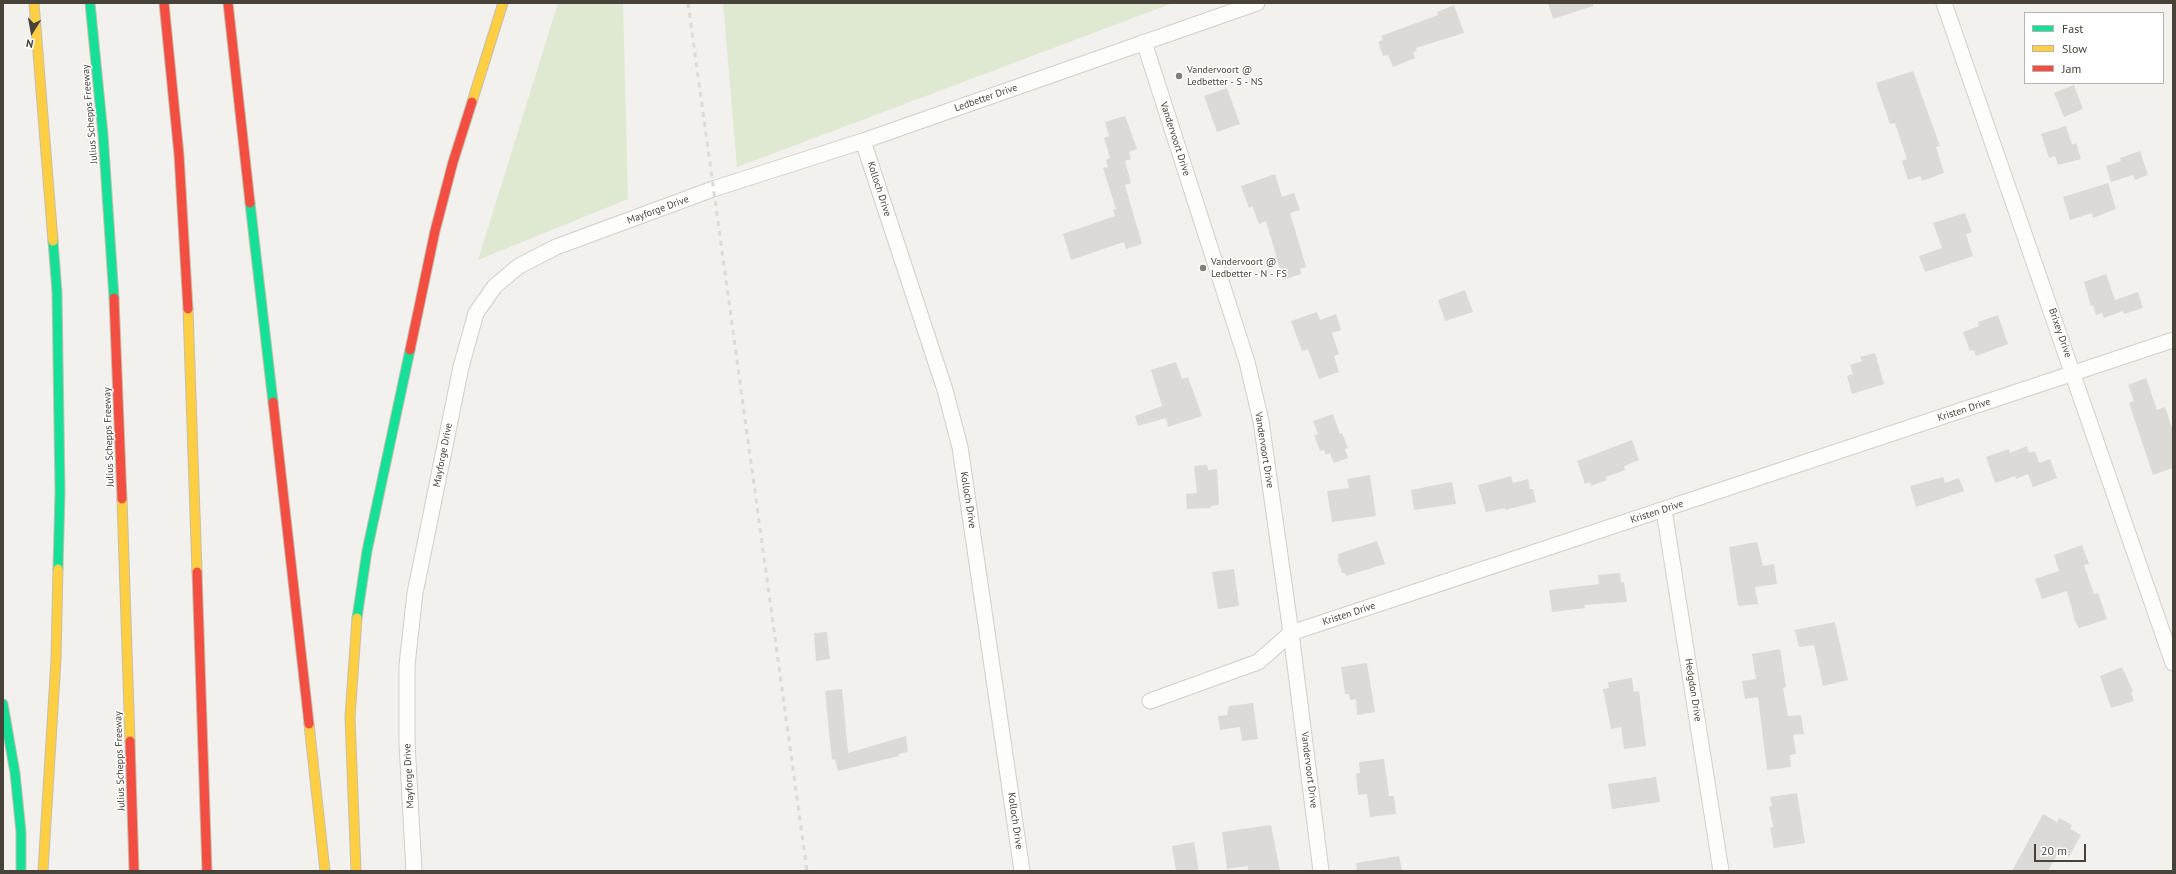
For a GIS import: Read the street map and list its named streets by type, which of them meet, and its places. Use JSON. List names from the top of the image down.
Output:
{
  "streets": {
    "highway": ["Julius Schepps Freeway"],
    "street": [
      "Ledbetter Drive",
      "Vandervoort Drive",
      "Kolloch Drive",
      "Mayforge Drive",
      "Brixey Drive",
      "Kristen Drive",
      "Hedgdon Drive"
    ]
  },
  "crossings": [
    ["Ledbetter Drive", "Vandervoort Drive"],
    ["Ledbetter Drive", "Kolloch Drive"],
    ["Ledbetter Drive", "Mayforge Drive"],
    ["Vandervoort Drive", "Kristen Drive"],
    ["Brixey Drive", "Kristen Drive"],
    ["Kristen Drive", "Hedgdon Drive"]
  ],
  "places": ["Vandervoort @ Ledbetter - S - NS", "Vandervoort @ Ledbetter - N - FS"],
  "legend": ["Fast", "Slow", "Jam"],
  "scale_bar": "20 m",
  "north": "bottom"
}
